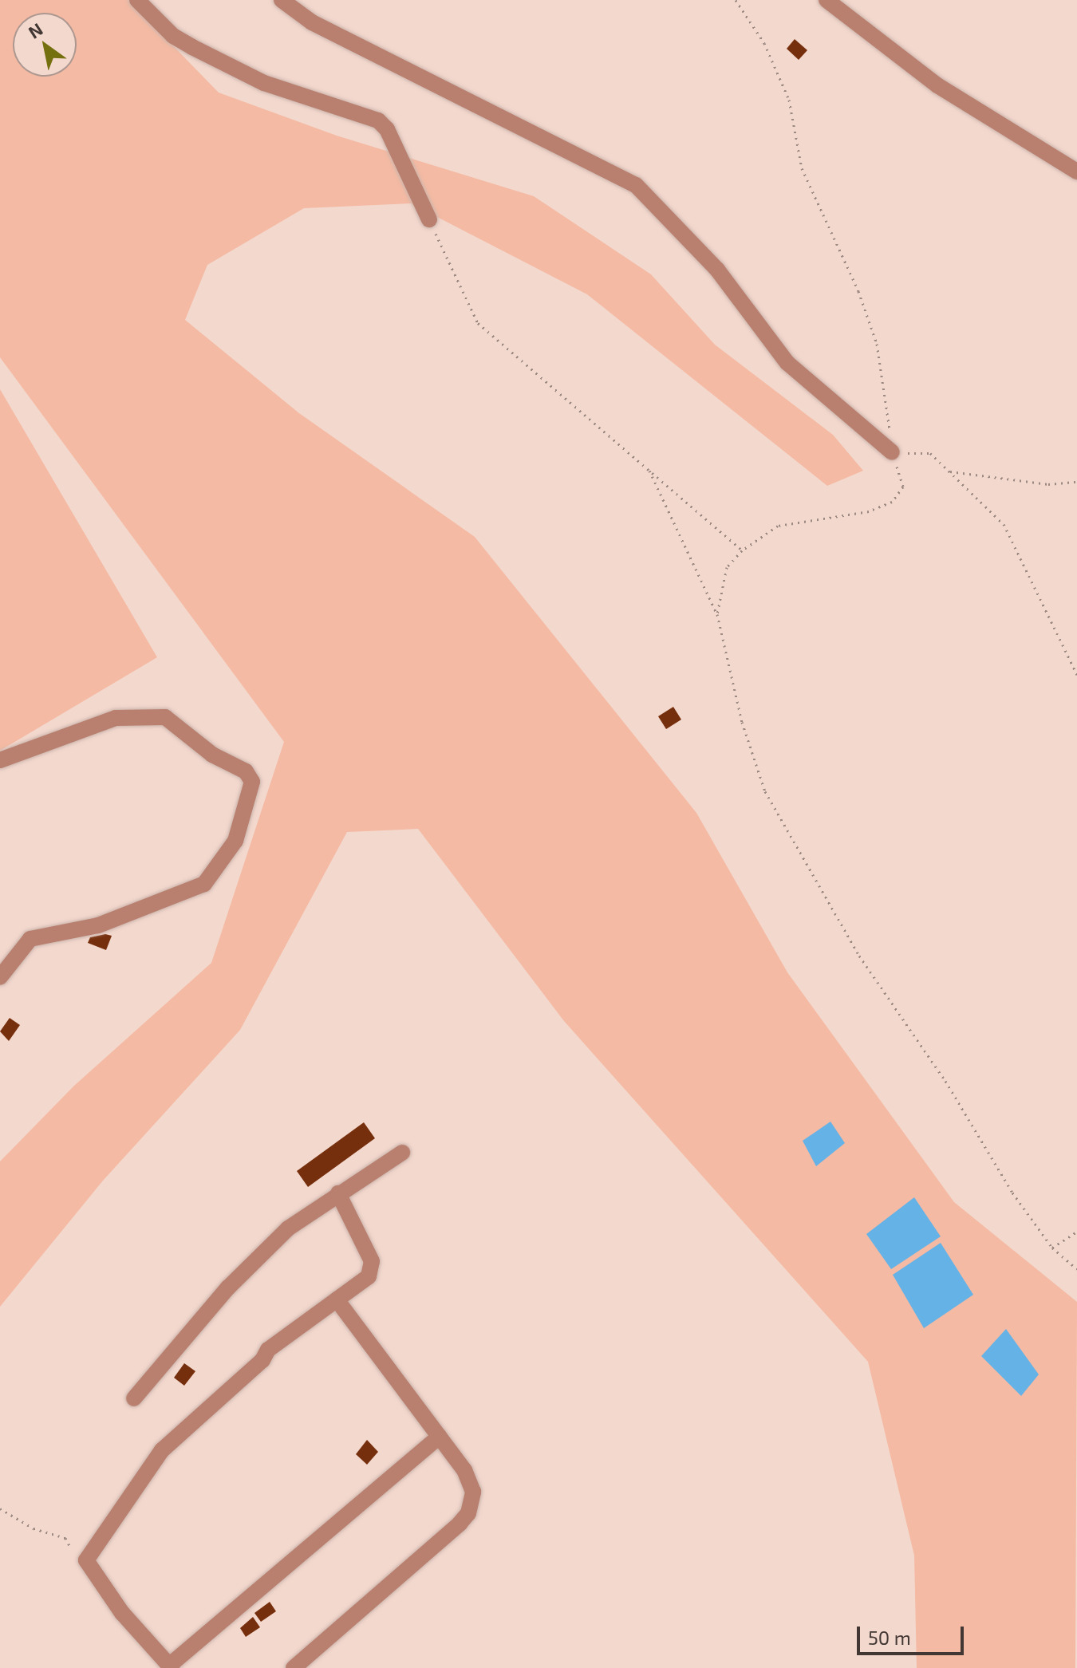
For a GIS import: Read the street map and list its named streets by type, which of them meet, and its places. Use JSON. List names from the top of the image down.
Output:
{
  "scale_bar": "50 m",
  "north": "top left"
}
